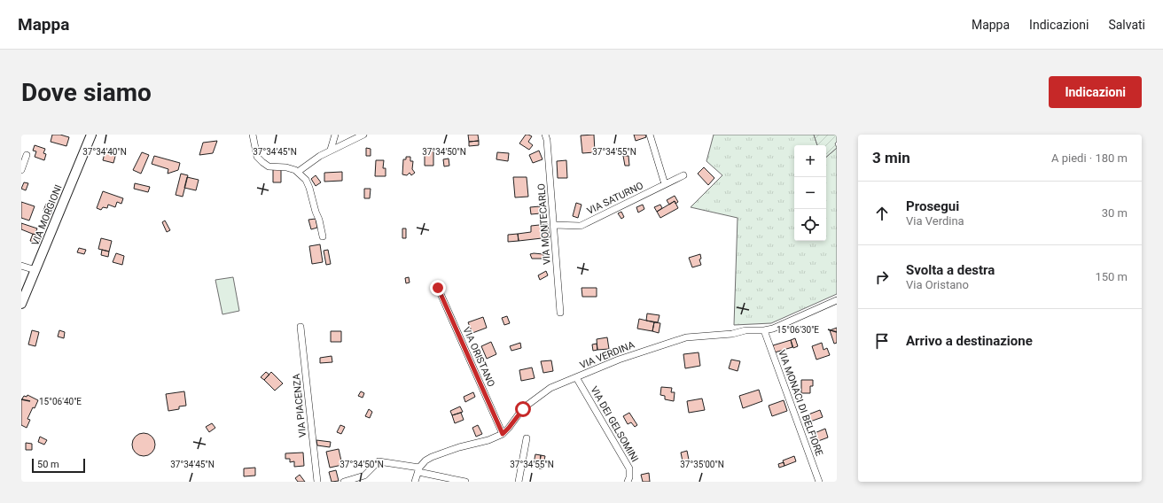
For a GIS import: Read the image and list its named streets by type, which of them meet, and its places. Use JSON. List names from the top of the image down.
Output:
{
  "streets": {
    "main road": ["VIA MORGIONI"],
    "street": [
      "VIA SATURNO",
      "VIA MONTECARLO",
      "VIA VERDINA",
      "VIA ORISTANO",
      "VIA MONACI DI BELFIORE",
      "VIA PIACENZA",
      "VIA DEI GELSOMINI"
    ]
  },
  "crossings": [
    ["VIA SATURNO", "VIA MONTECARLO"],
    ["VIA VERDINA", "VIA ORISTANO"],
    ["VIA VERDINA", "VIA MONACI DI BELFIORE"],
    ["VIA VERDINA", "VIA DEI GELSOMINI"]
  ],
  "scale_bar": "50 m",
  "page": {
    "header": "Mappa",
    "nav": ["Mappa", "Indicazioni", "Salvati"],
    "buttons": "Indicazioni",
    "title": "Dove siamo",
    "heading": ["3 min", "A piedi · 180 m"],
    "map_buttons": ["+", "−"],
    "list": [
      ["Prosegui", "Via Verdina", "30 m"],
      ["Svolta a destra", "Via Oristano", "150 m"],
      "Arrivo a destinazione"
    ],
    "scale": "50 m"
  },
  "coordinates": [
    "37°34'40\"N",
    "37°34'45\"N",
    "37°34'50\"N",
    "37°34'55\"N",
    "15°06'30\"E",
    "15°06'40\"E",
    "37°35'00\"N"
  ]
}
